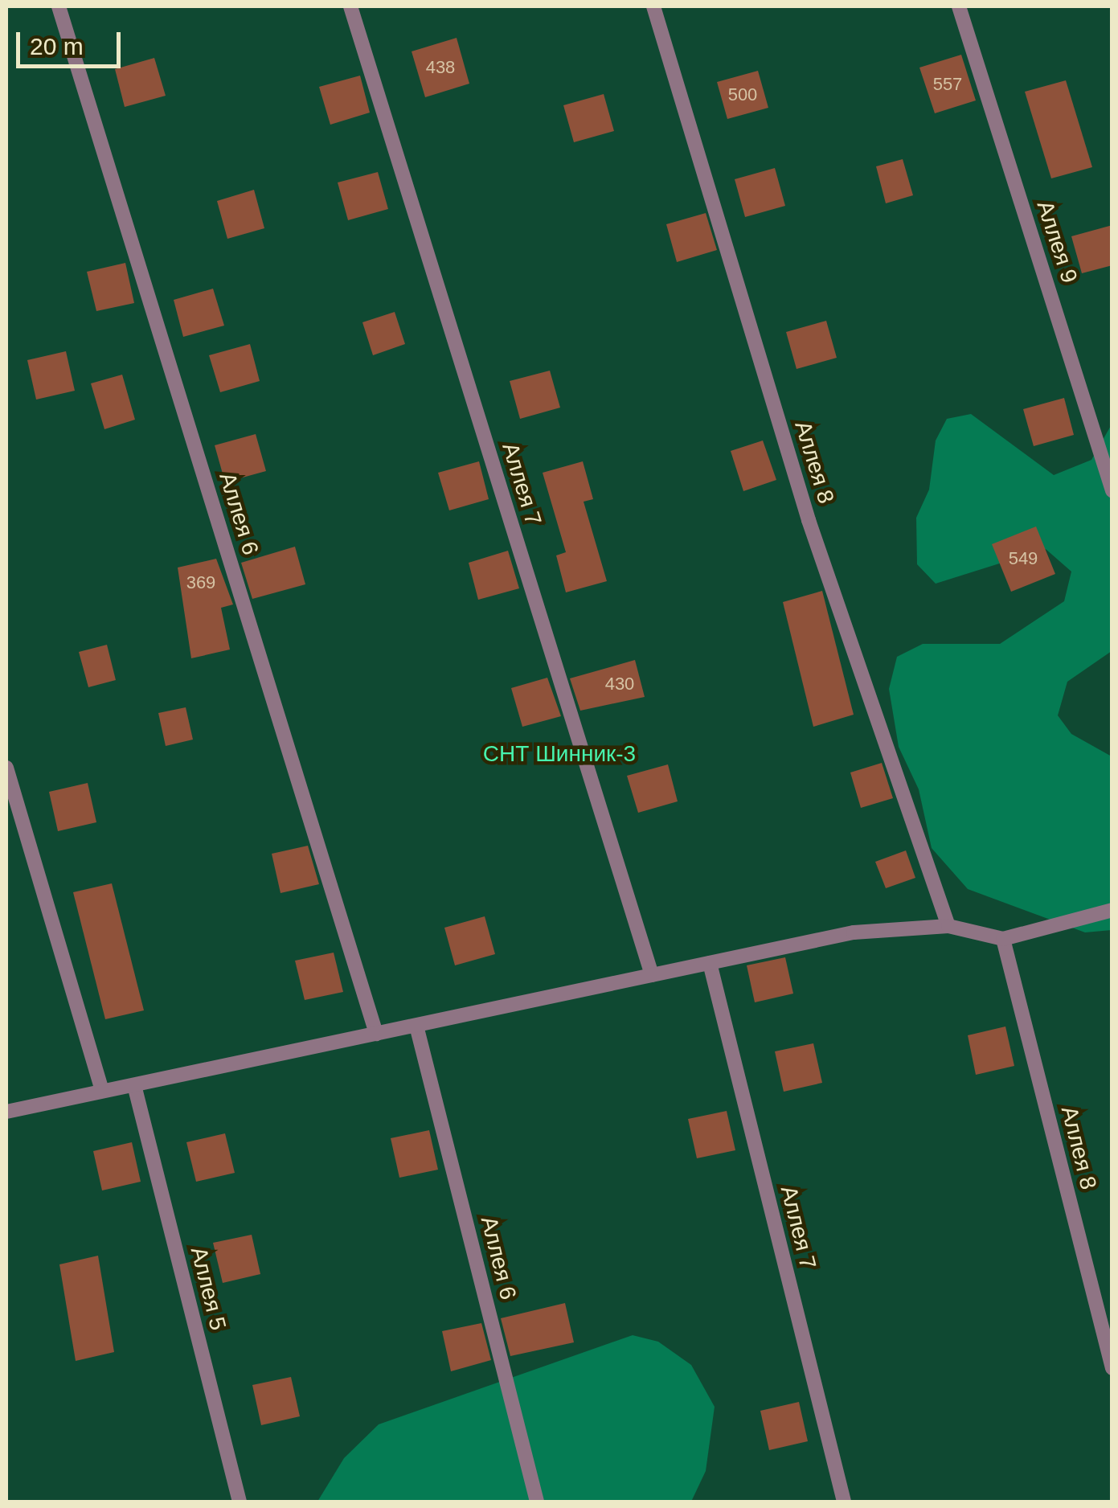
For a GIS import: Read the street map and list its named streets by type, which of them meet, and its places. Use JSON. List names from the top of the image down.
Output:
{
  "streets": {
    "lane": [
      "Аллея 9",
      "Аллея 8",
      "Аллея 7",
      "Аллея 6",
      "Аллея 5"
    ]
  },
  "parks": ["СНТ Шинник-3"],
  "house_numbers": [
    "438",
    "557",
    "500",
    "549",
    "369",
    "430"
  ],
  "scale_bar": "20 m"
}
